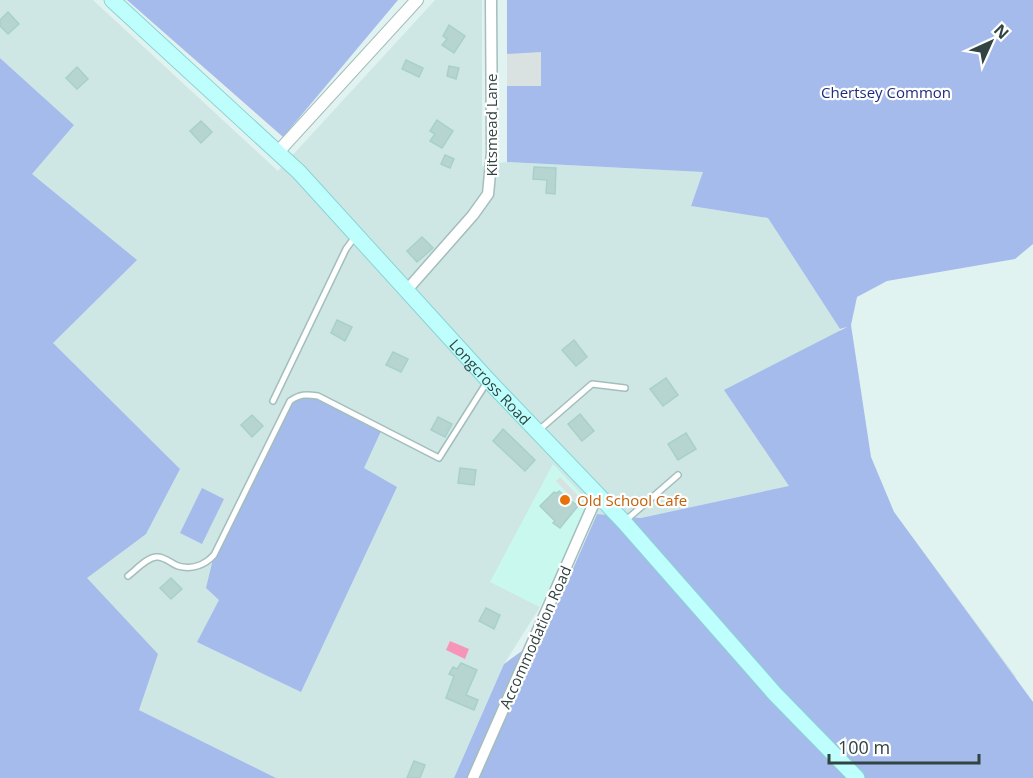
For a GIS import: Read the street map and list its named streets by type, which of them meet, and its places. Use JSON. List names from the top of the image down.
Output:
{
  "streets": {
    "main road": ["Longcross Road"],
    "street": ["Kitsmead Lane", "Accommodation Road"]
  },
  "crossings": [
    ["Kitsmead Lane", "Longcross Road"],
    ["Longcross Road", "Accommodation Road"]
  ],
  "parks": ["Chertsey Common"],
  "places": ["Old School Cafe"],
  "scale_bar": "100 m",
  "north": "top right"
}
